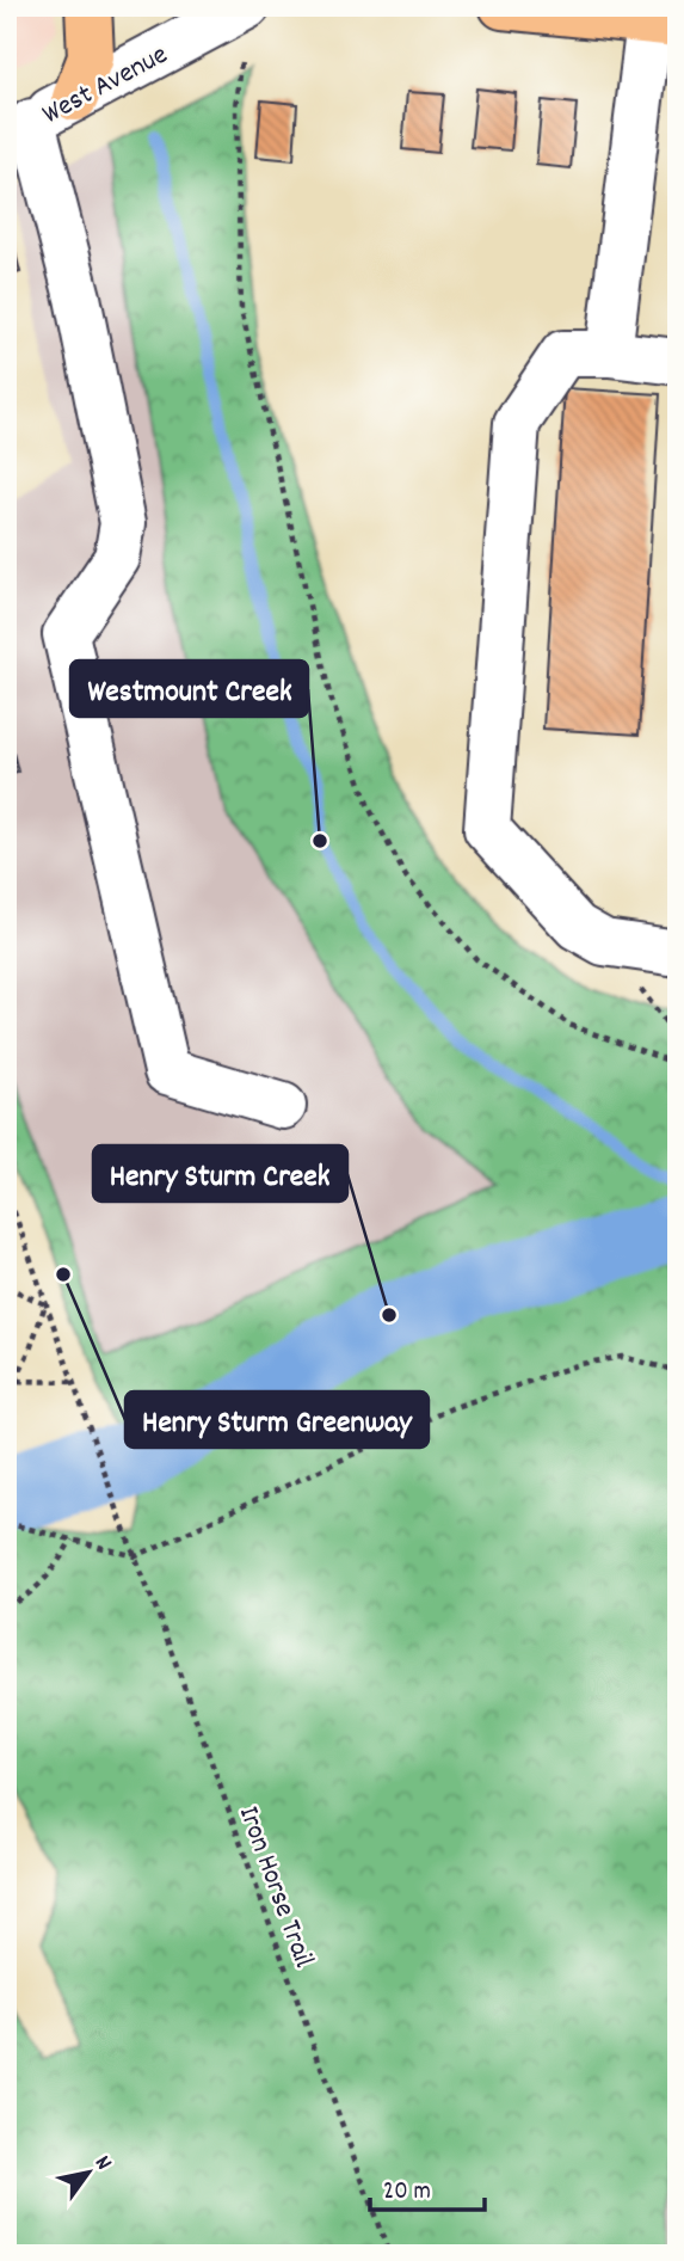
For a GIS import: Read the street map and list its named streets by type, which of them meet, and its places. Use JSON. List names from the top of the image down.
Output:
{
  "streets": {
    "street": ["West Avenue"],
    "path": ["Iron Horse Trail"]
  },
  "places": ["Westmount Creek", "Henry Sturm Greenway", "Henry Sturm Creek"],
  "scale_bar": "20 m",
  "north": "top right"
}
